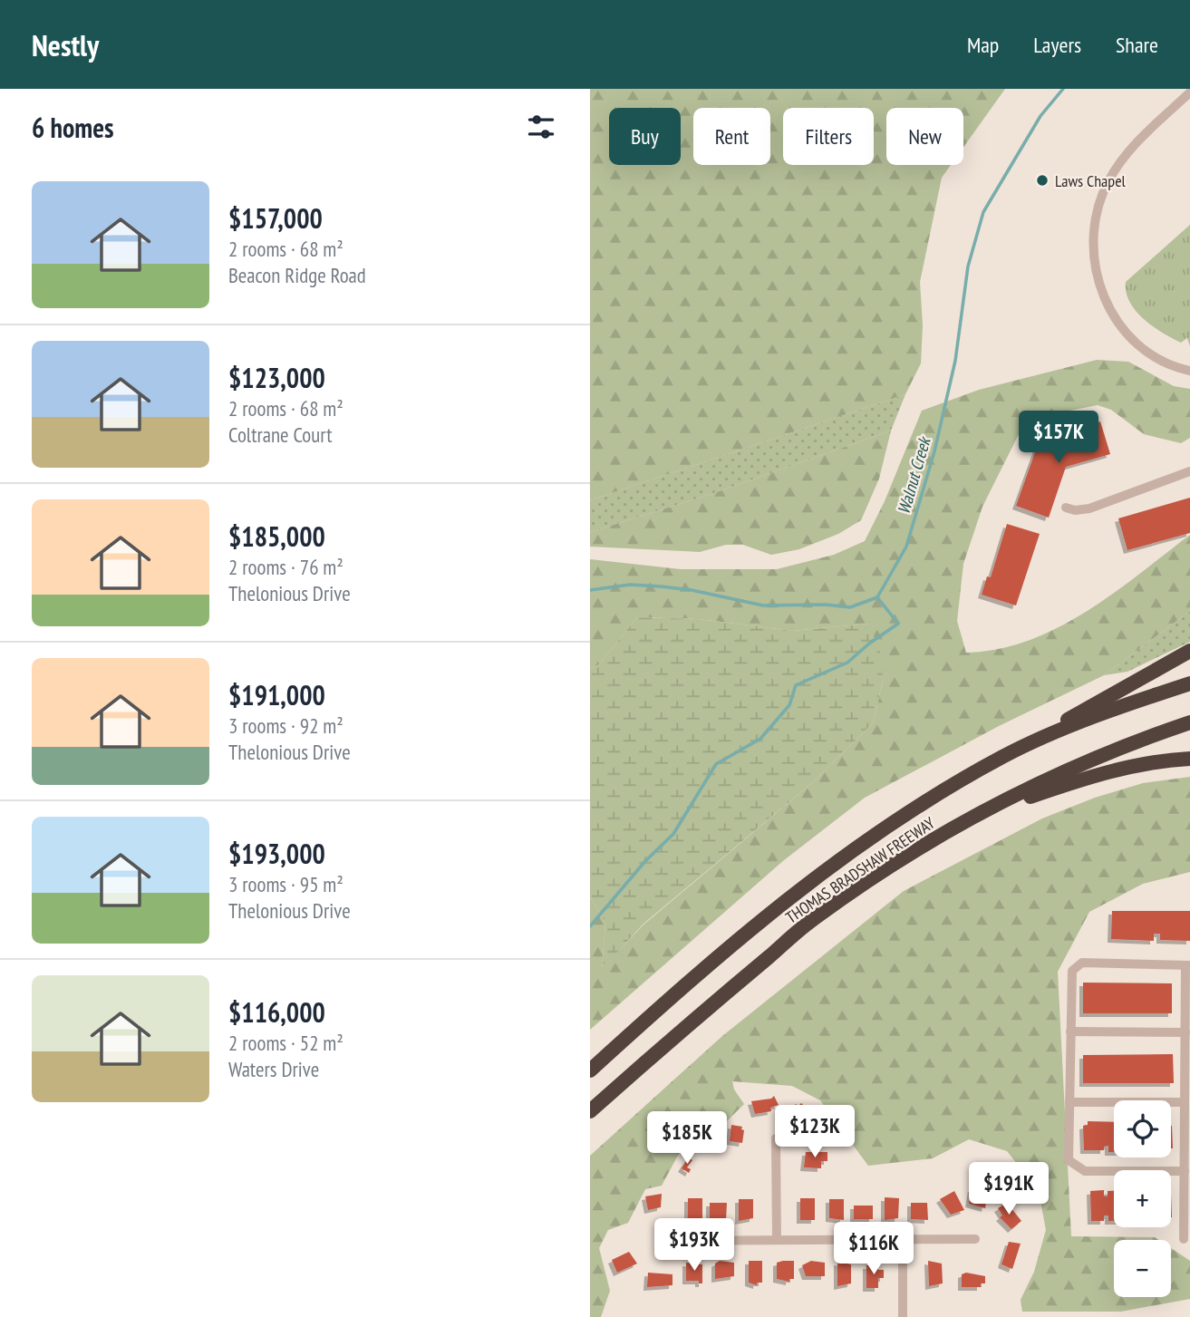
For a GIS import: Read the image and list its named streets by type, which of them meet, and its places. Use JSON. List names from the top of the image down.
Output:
{
  "streets": {
    "highway": ["THOMAS BRADSHAW FREEWAY"]
  },
  "water": ["Walnut Creek"],
  "places": ["Laws Chapel"],
  "page": {
    "header": "Nestly",
    "nav": ["Map", "Layers", "Share"],
    "heading": "6 homes",
    "chip": [
      "Buy",
      "Rent",
      "Filters",
      "New"
    ],
    "list": [
      {
        "name": "$157,000",
        "note": "2 rooms · 68 m² · Beacon Ridge Road"
      },
      {
        "name": "$123,000",
        "note": "2 rooms · 68 m² · Coltrane Court"
      },
      {
        "name": "$185,000",
        "note": "2 rooms · 76 m² · Thelonious Drive"
      },
      {
        "name": "$191,000",
        "note": "3 rooms · 92 m² · Thelonious Drive"
      },
      {
        "name": "$193,000",
        "note": "3 rooms · 95 m² · Thelonious Drive"
      },
      {
        "name": "$116,000",
        "note": "2 rooms · 52 m² · Waters Drive"
      }
    ],
    "price": [
      "$157K",
      "$123K",
      "$185K",
      "$191K",
      "$193K",
      "$116K"
    ],
    "map_buttons": ["+", "−"]
  }
}
